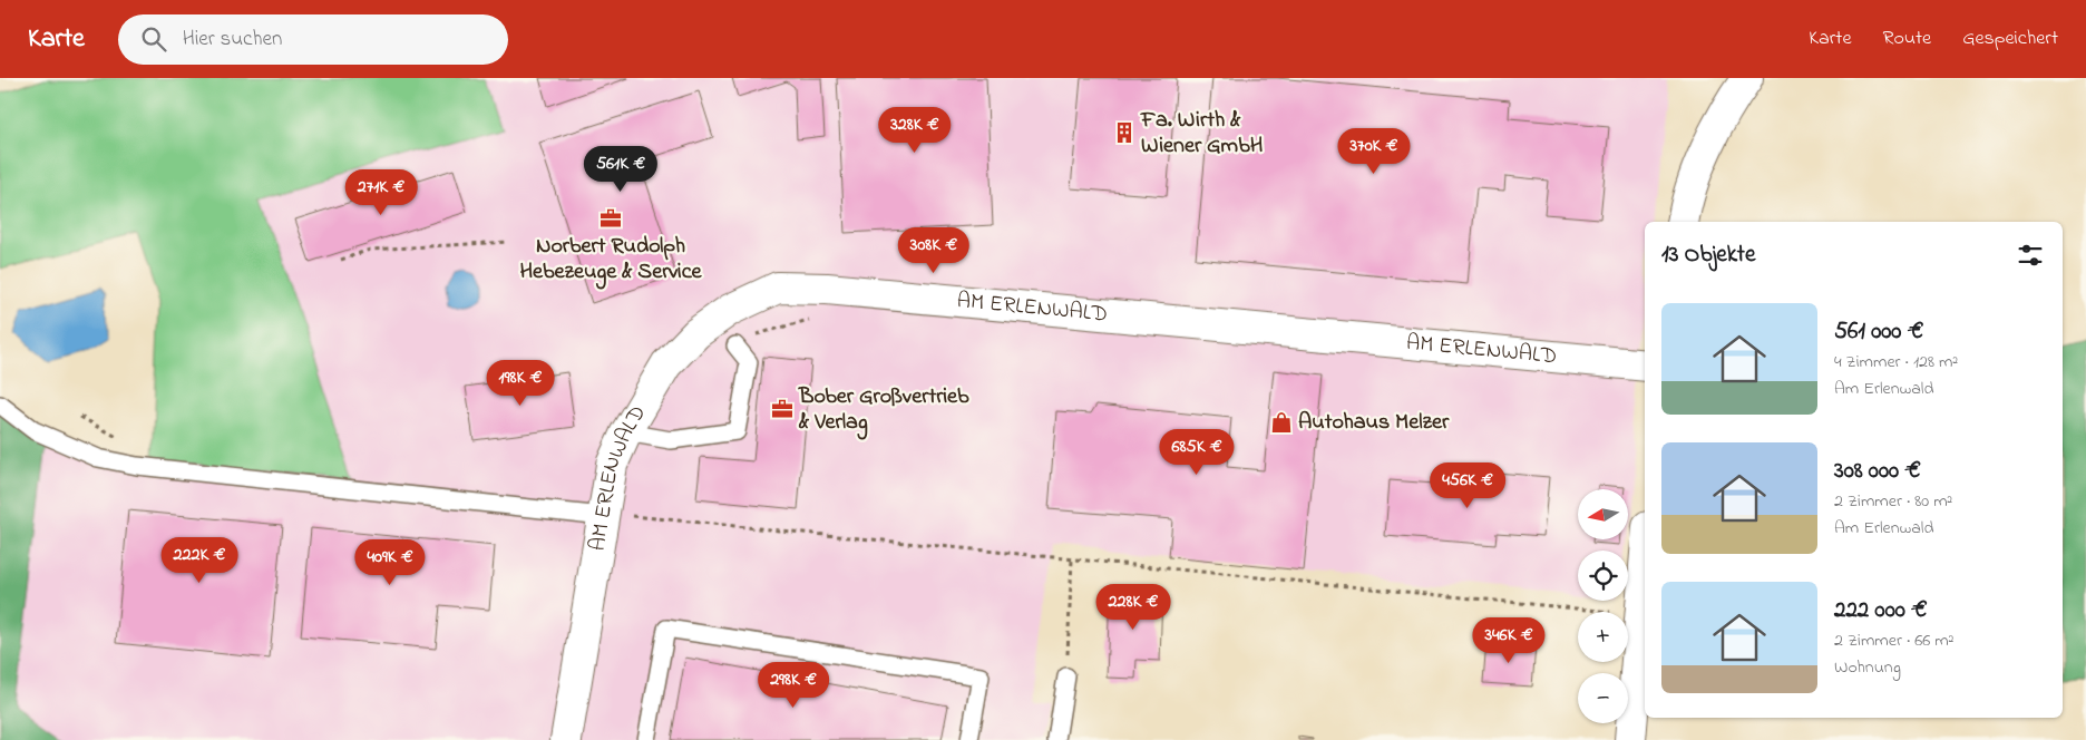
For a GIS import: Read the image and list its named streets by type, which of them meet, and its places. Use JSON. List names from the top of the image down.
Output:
{
  "streets": {
    "street": ["AM ERLENWALD"]
  },
  "places": {
    "building": ["Fa. Wirth & Wiener GmbH"],
    "office": ["Norbert Rudolph Hebezeuge & Service", "Bober Großvertrieb & Verlag"],
    "shop": ["Autohaus Melzer"]
  },
  "north": "left",
  "page": {
    "header": "Karte",
    "search": "Hier suchen",
    "nav": ["Karte", "Route", "Gespeichert"],
    "price": [
      "328K €",
      "370K €",
      "561K €",
      "271K €",
      "308K €",
      "198K €",
      "685K €",
      "456K €",
      "222K €",
      "409K €",
      "228K €",
      "346K €",
      "298K €"
    ],
    "heading": "13 Objekte",
    "list": [
      {
        "name": "561 000 €",
        "note": "4 Zimmer · 128 m² · Am Erlenwald"
      },
      {
        "name": "308 000 €",
        "note": "2 Zimmer · 80 m² · Am Erlenwald"
      },
      {
        "name": "222 000 €",
        "note": "2 Zimmer · 66 m² · Wohnung"
      }
    ],
    "map_buttons": ["+", "−"]
  }
}
